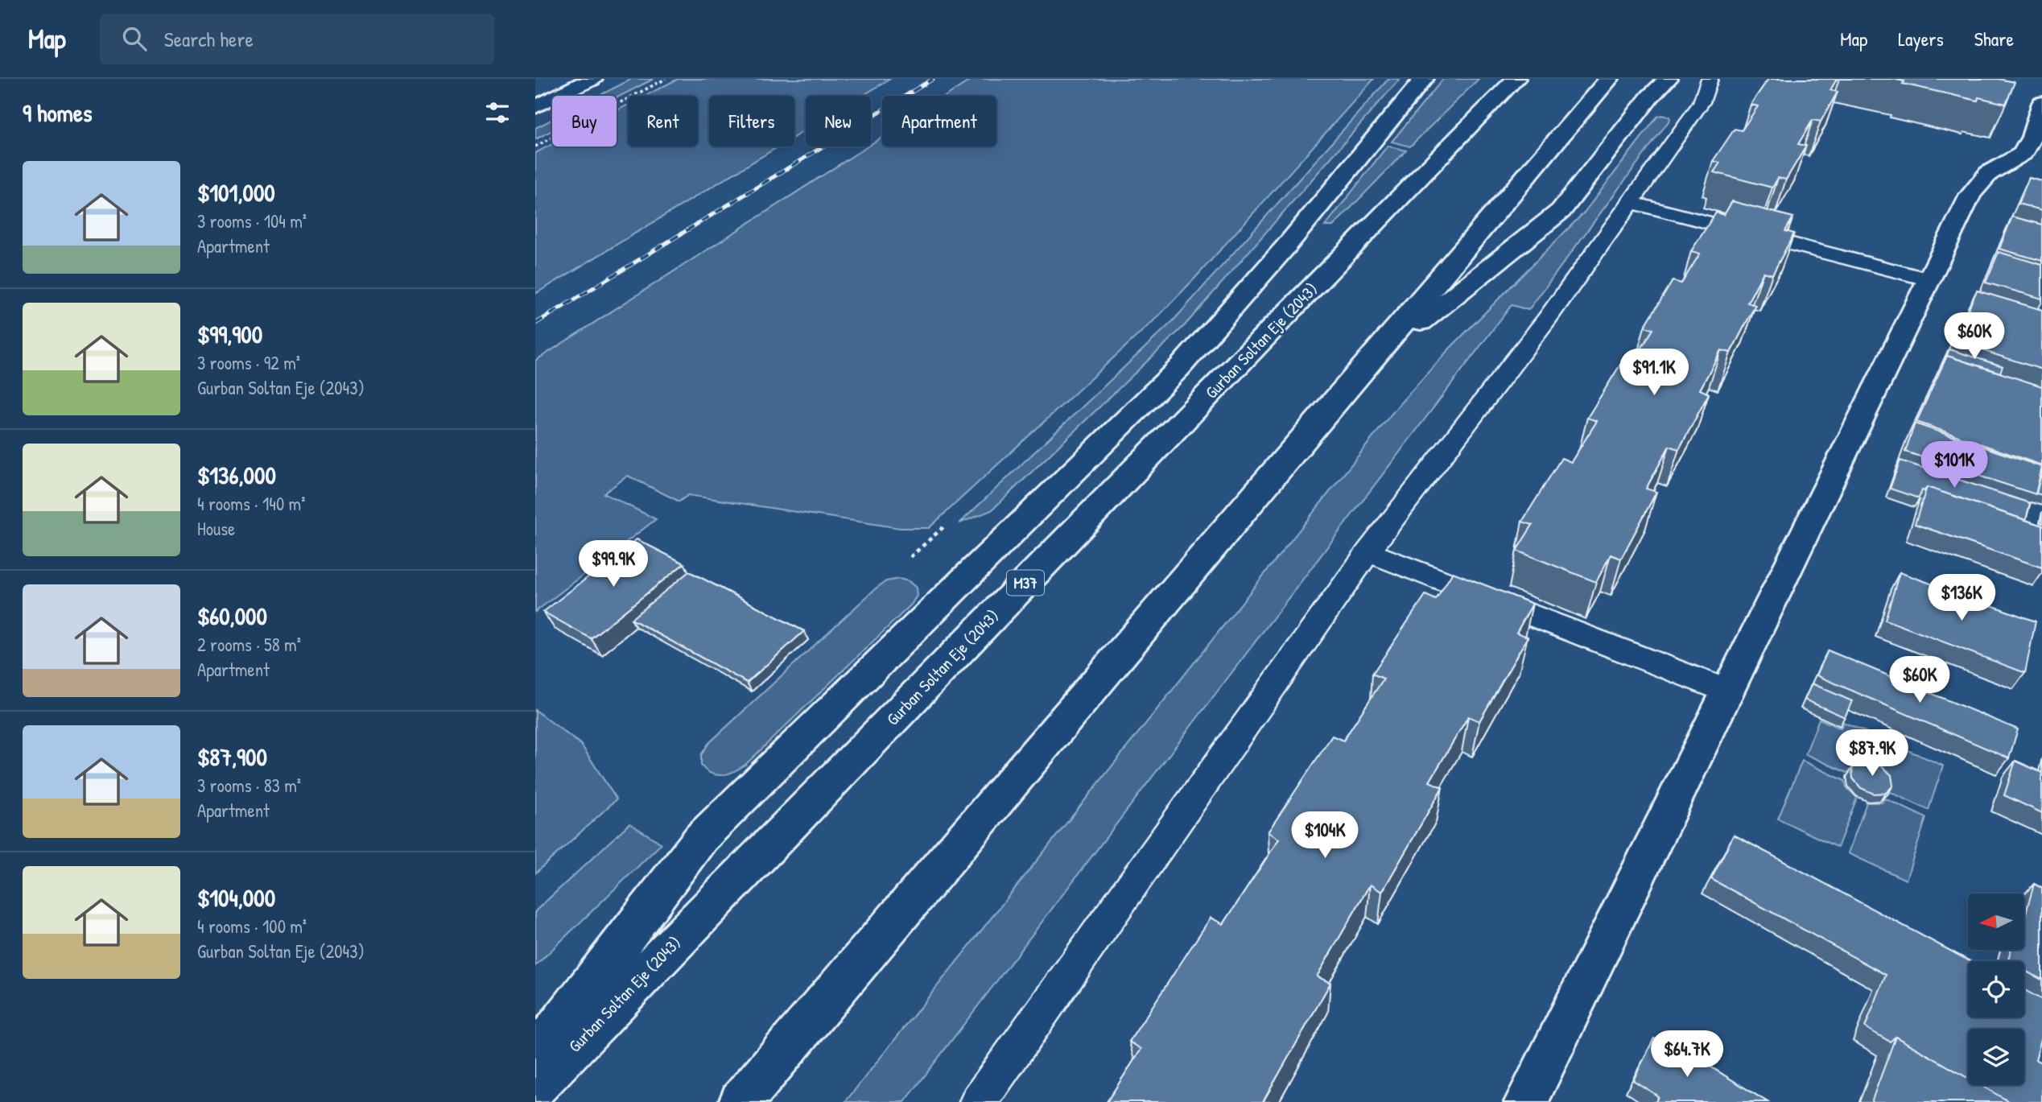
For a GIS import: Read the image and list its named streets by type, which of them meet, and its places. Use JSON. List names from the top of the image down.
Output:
{
  "streets": {
    "main road": ["Gurban Soltan Eje (2043)", "M37"]
  },
  "north": "left",
  "page": {
    "header": "Map",
    "search": "Search here",
    "nav": ["Map", "Layers", "Share"],
    "heading": "9 homes",
    "chip": [
      "Buy",
      "Rent",
      "Filters",
      "New",
      "Apartment"
    ],
    "list": [
      {
        "name": "$101,000",
        "note": "3 rooms · 104 m² · Apartment"
      },
      {
        "name": "$99,900",
        "note": "3 rooms · 92 m² · Gurban Soltan Eje (2043)"
      },
      {
        "name": "$136,000",
        "note": "4 rooms · 140 m² · House"
      },
      {
        "name": "$60,000",
        "note": "2 rooms · 58 m² · Apartment"
      },
      {
        "name": "$87,900",
        "note": "3 rooms · 83 m² · Apartment"
      },
      {
        "name": "$104,000",
        "note": "4 rooms · 100 m² · Gurban Soltan Eje (2043)"
      }
    ],
    "price": [
      "$60K",
      "$91.1K",
      "$101K",
      "$99.9K",
      "$136K",
      "$60K",
      "$87.9K",
      "$104K",
      "$64.7K"
    ]
  }
}
